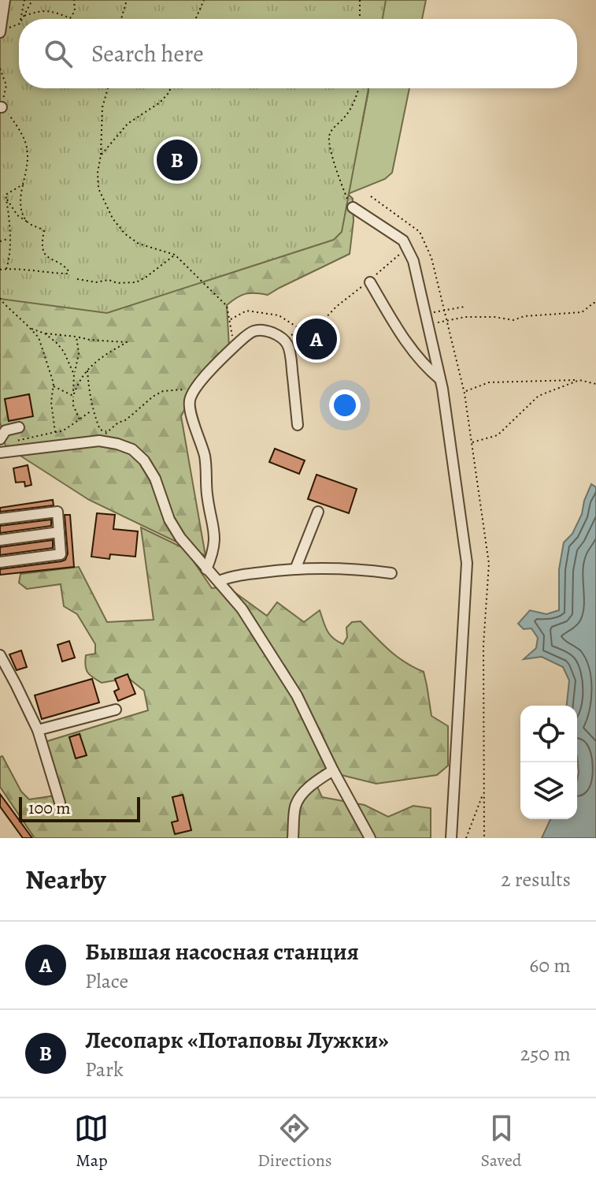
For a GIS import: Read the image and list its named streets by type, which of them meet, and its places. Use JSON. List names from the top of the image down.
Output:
{
  "scale_bar": "100 m",
  "page": {
    "search": "Search here",
    "pins": ["B", "A"],
    "scale": "100 m",
    "heading": ["Nearby", "2 results"],
    "list": [
      {
        "mark": "A",
        "name": "Бывшая насосная станция",
        "note": "Place",
        "value": "60 m"
      },
      {
        "mark": "B",
        "name": "Лесопарк «Потаповы Лужки»",
        "note": "Park",
        "value": "250 m"
      }
    ],
    "nav": ["Map", "Directions", "Saved"]
  }
}
